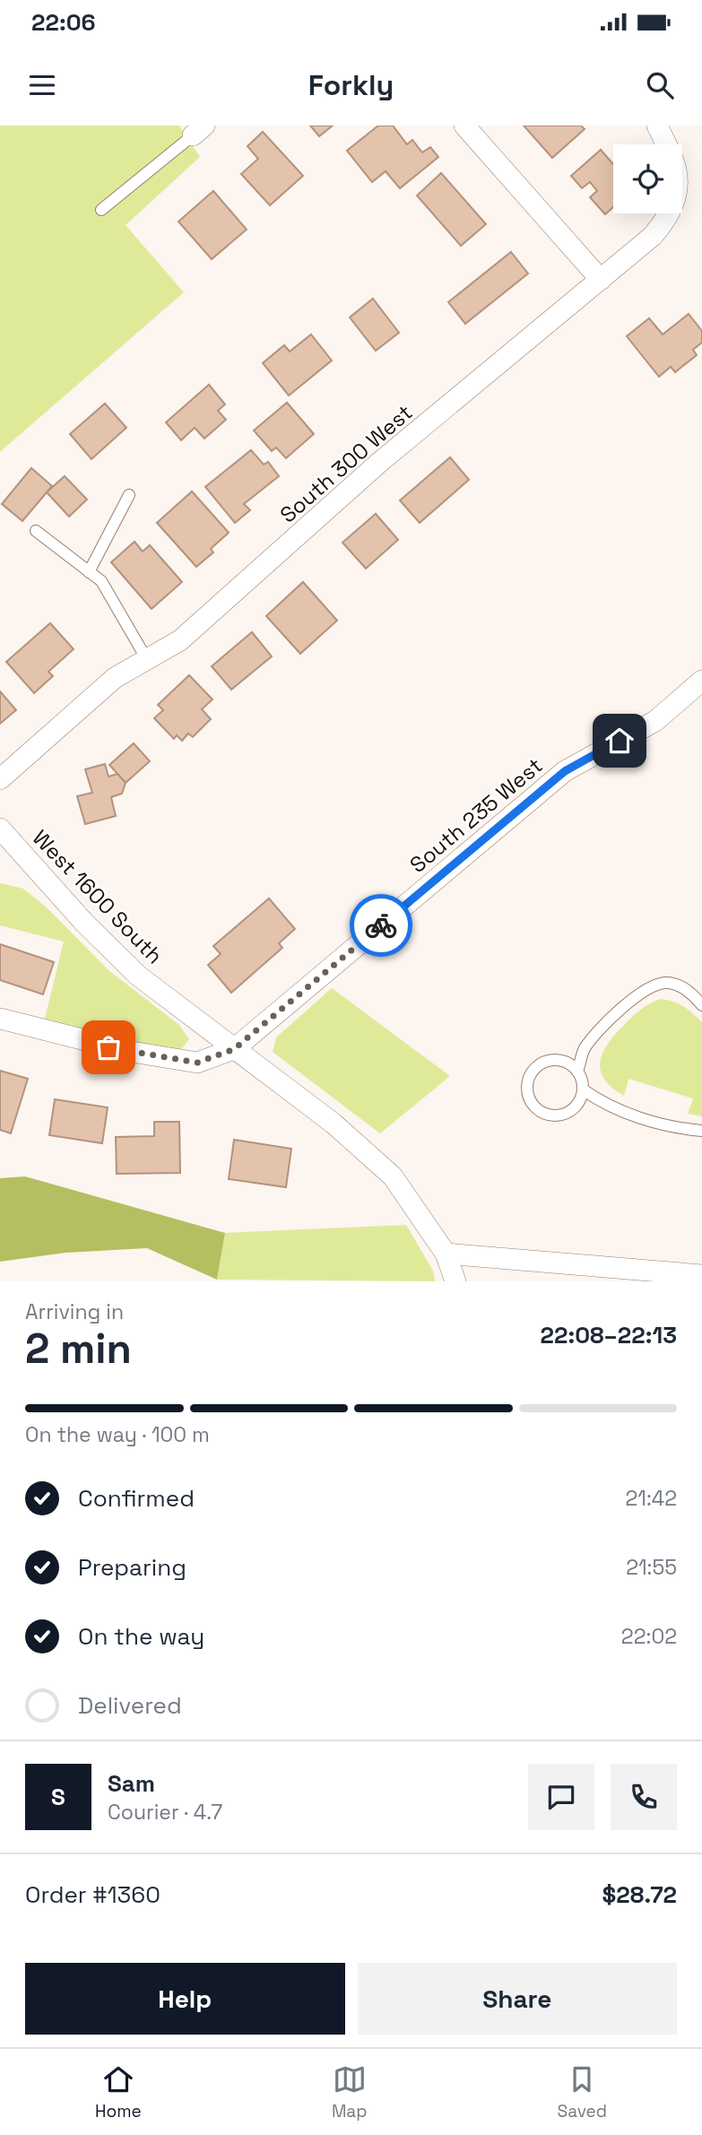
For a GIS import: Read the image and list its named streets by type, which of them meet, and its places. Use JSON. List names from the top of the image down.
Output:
{
  "streets": {
    "street": ["South 300 West", "South 235 West", "West 1600 South"]
  },
  "crossings": [
    ["South 235 West", "West 1600 South"]
  ],
  "page": {
    "status": "22:06",
    "header": "Forkly",
    "heading": ["2 min", "Arriving in", "22:08–22:13"],
    "panel": [
      "Sam",
      "Courier · 4.7",
      "Order #1360",
      "$28.72"
    ],
    "bar": "On the way · 100 m",
    "list": [
      ["Confirmed", "21:42"],
      ["Preparing", "21:55"],
      ["On the way", "22:02"],
      "Delivered"
    ],
    "round": "S",
    "buttons": ["Help", "Share"],
    "tabs": ["Home", "Map", "Saved"]
  }
}
